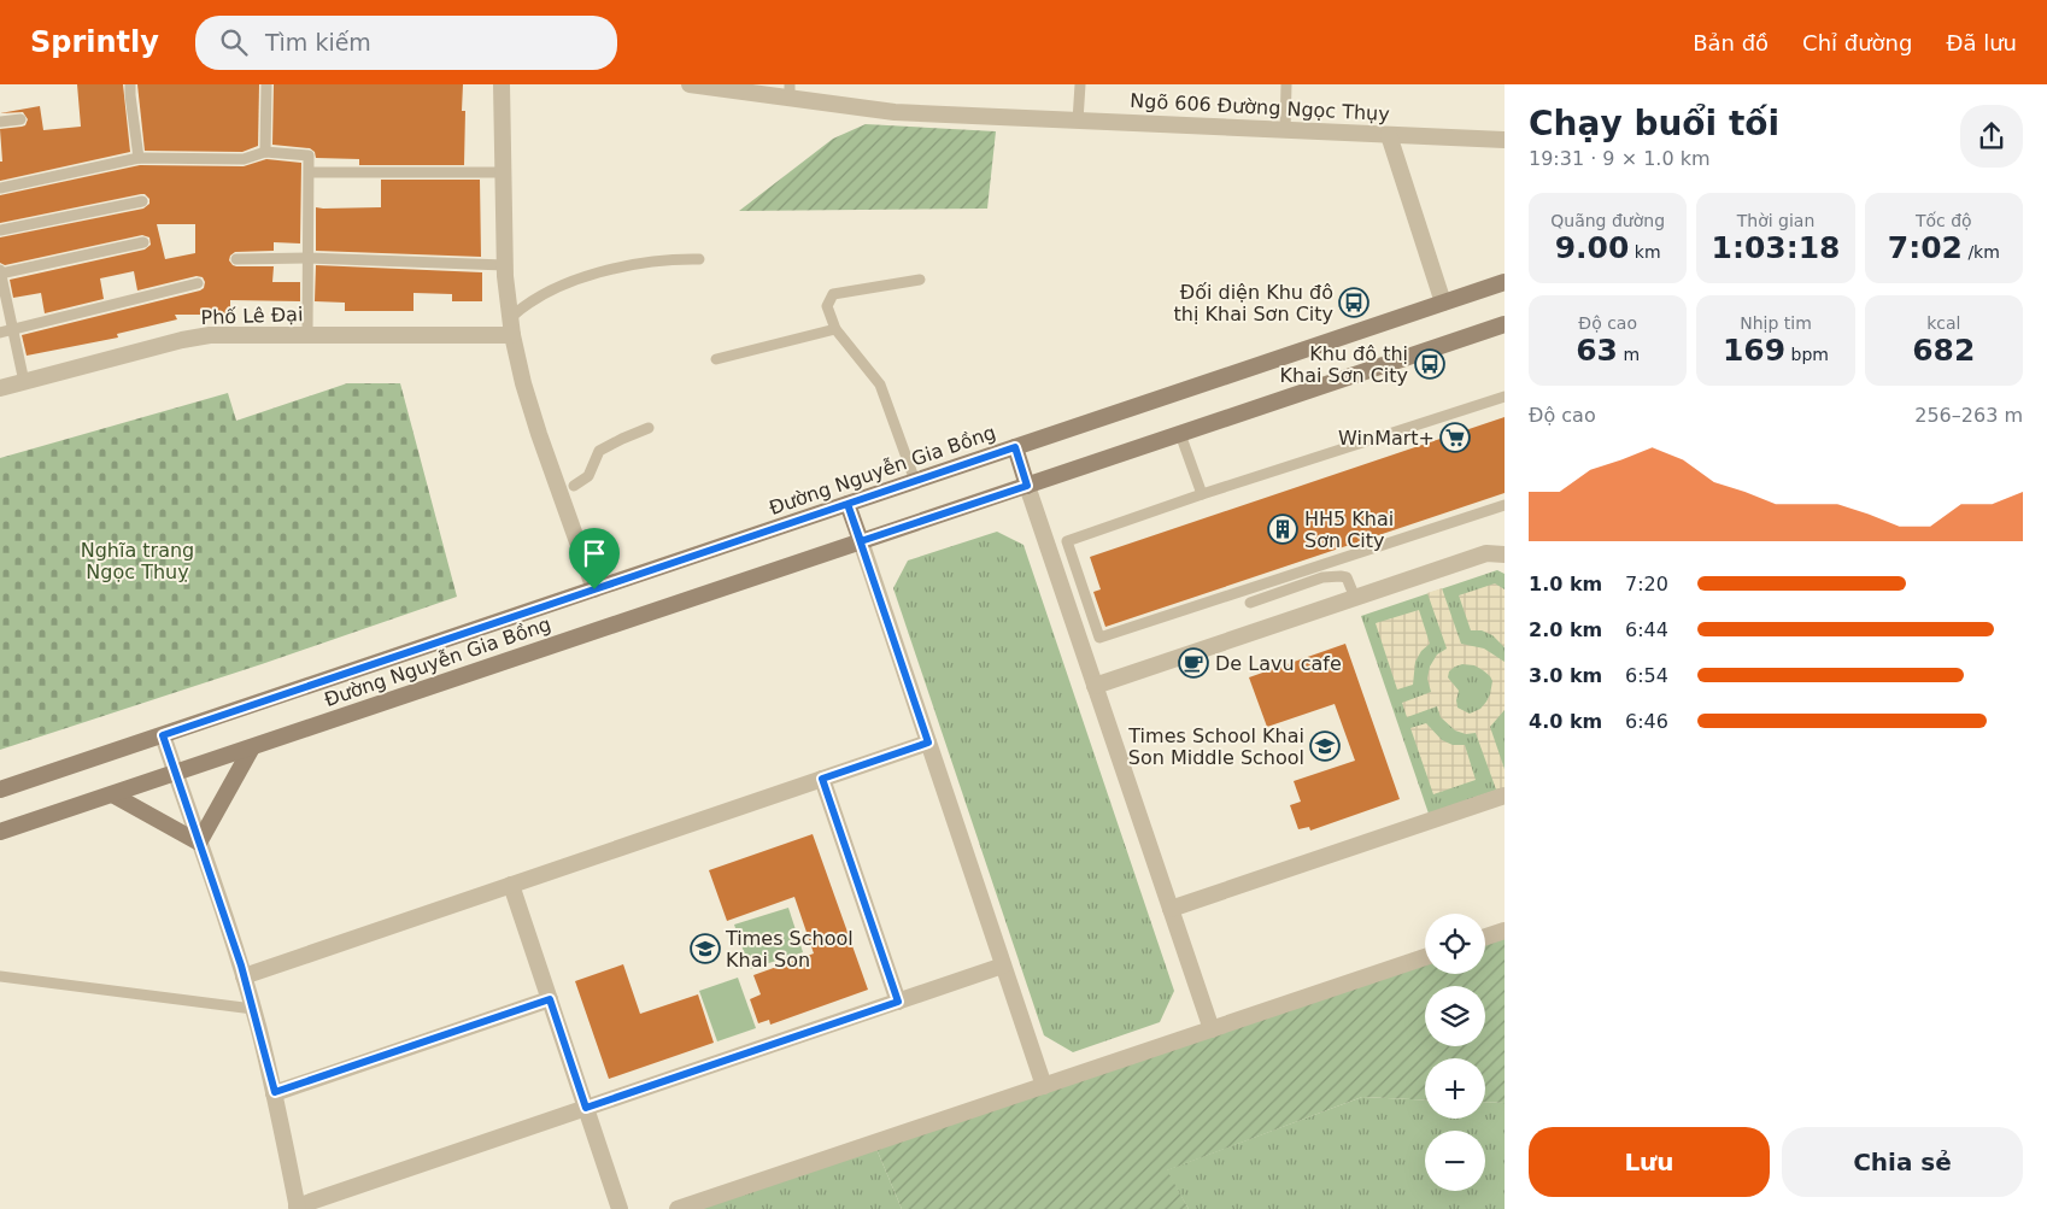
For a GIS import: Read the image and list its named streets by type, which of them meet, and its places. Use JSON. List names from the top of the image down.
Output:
{
  "streets": {
    "main road": ["Đường Nguyễn Gia Bồng"],
    "street": ["Ngõ 606 Đường Ngọc Thụy", "Phố Lê Đại"]
  },
  "parks": ["Nghĩa trang Ngọc Thuỵ"],
  "places": {
    "bus stop": ["Đối diện Khu đô thị Khai Sơn City", "Khu đô thị Khai Sơn City"],
    "supermarket": ["WinMart+"],
    "building": ["HH5 Khai Sơn City"],
    "cafe": ["De Lavu cafe"],
    "school or university": ["Times School Khai Son Middle School", "Times School Khai Son"]
  },
  "page": {
    "header": "Sprintly",
    "search": "Tìm kiếm",
    "nav": ["Bản đồ", "Chỉ đường", "Đã lưu"],
    "heading": ["Chạy buổi tối", "19:31 · 9 × 1.0 km"],
    "stats": [
      ["Quãng đường", "9.00 km"],
      ["Thời gian", "1:03:18"],
      ["Tốc độ", "7:02 /km"],
      ["Độ cao", "63 m"],
      ["Nhịp tim", "169 bpm"],
      ["kcal", "682"]
    ],
    "chart": ["Độ cao", "256–263 m"],
    "list": [
      {
        "name": "1.0 km",
        "note": "7:20"
      },
      {
        "name": "2.0 km",
        "note": "6:44"
      },
      {
        "name": "3.0 km",
        "note": "6:54"
      },
      {
        "name": "4.0 km",
        "note": "6:46"
      }
    ],
    "map_buttons": ["+", "−"],
    "buttons": ["Lưu", "Chia sẻ"]
  }
}
